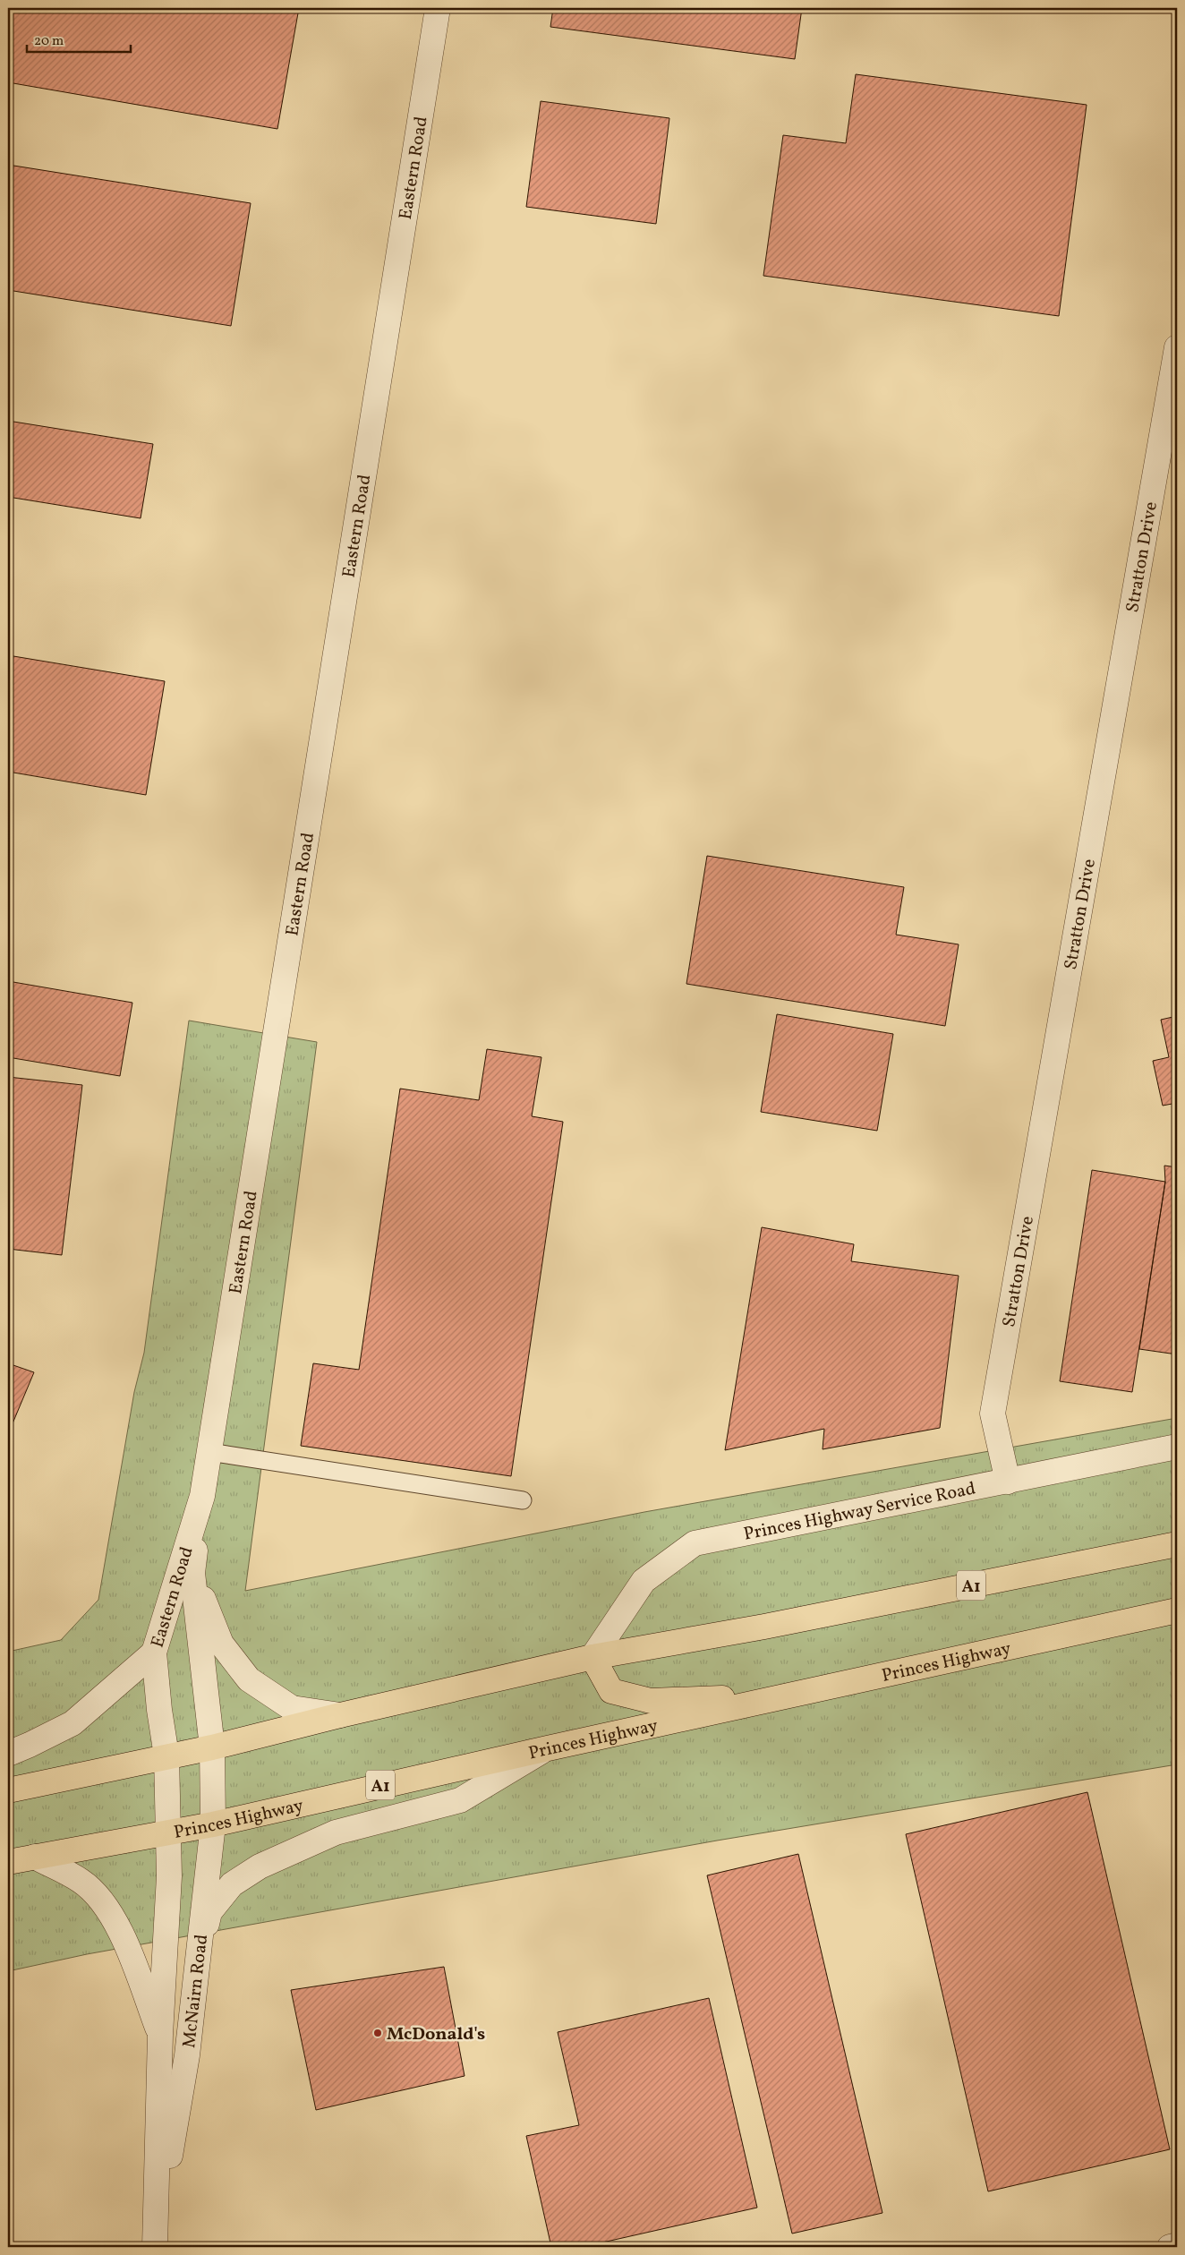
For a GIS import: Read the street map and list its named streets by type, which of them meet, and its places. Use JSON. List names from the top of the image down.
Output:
{
  "streets": {
    "highway": ["A1", "Princes Highway"],
    "street": [
      "Eastern Road",
      "Stratton Drive",
      "Princes Highway Service Road",
      "McNairn Road"
    ]
  },
  "crossings": [
    ["Eastern Road", "A1"],
    ["Eastern Road", "McNairn Road"],
    ["Stratton Drive", "Princes Highway Service Road"],
    ["Princes Highway Service Road", "A1"],
    ["A1", "McNairn Road"],
    ["Princes Highway", "McNairn Road"]
  ],
  "places": ["McDonald's"],
  "scale_bar": "20 m"
}
